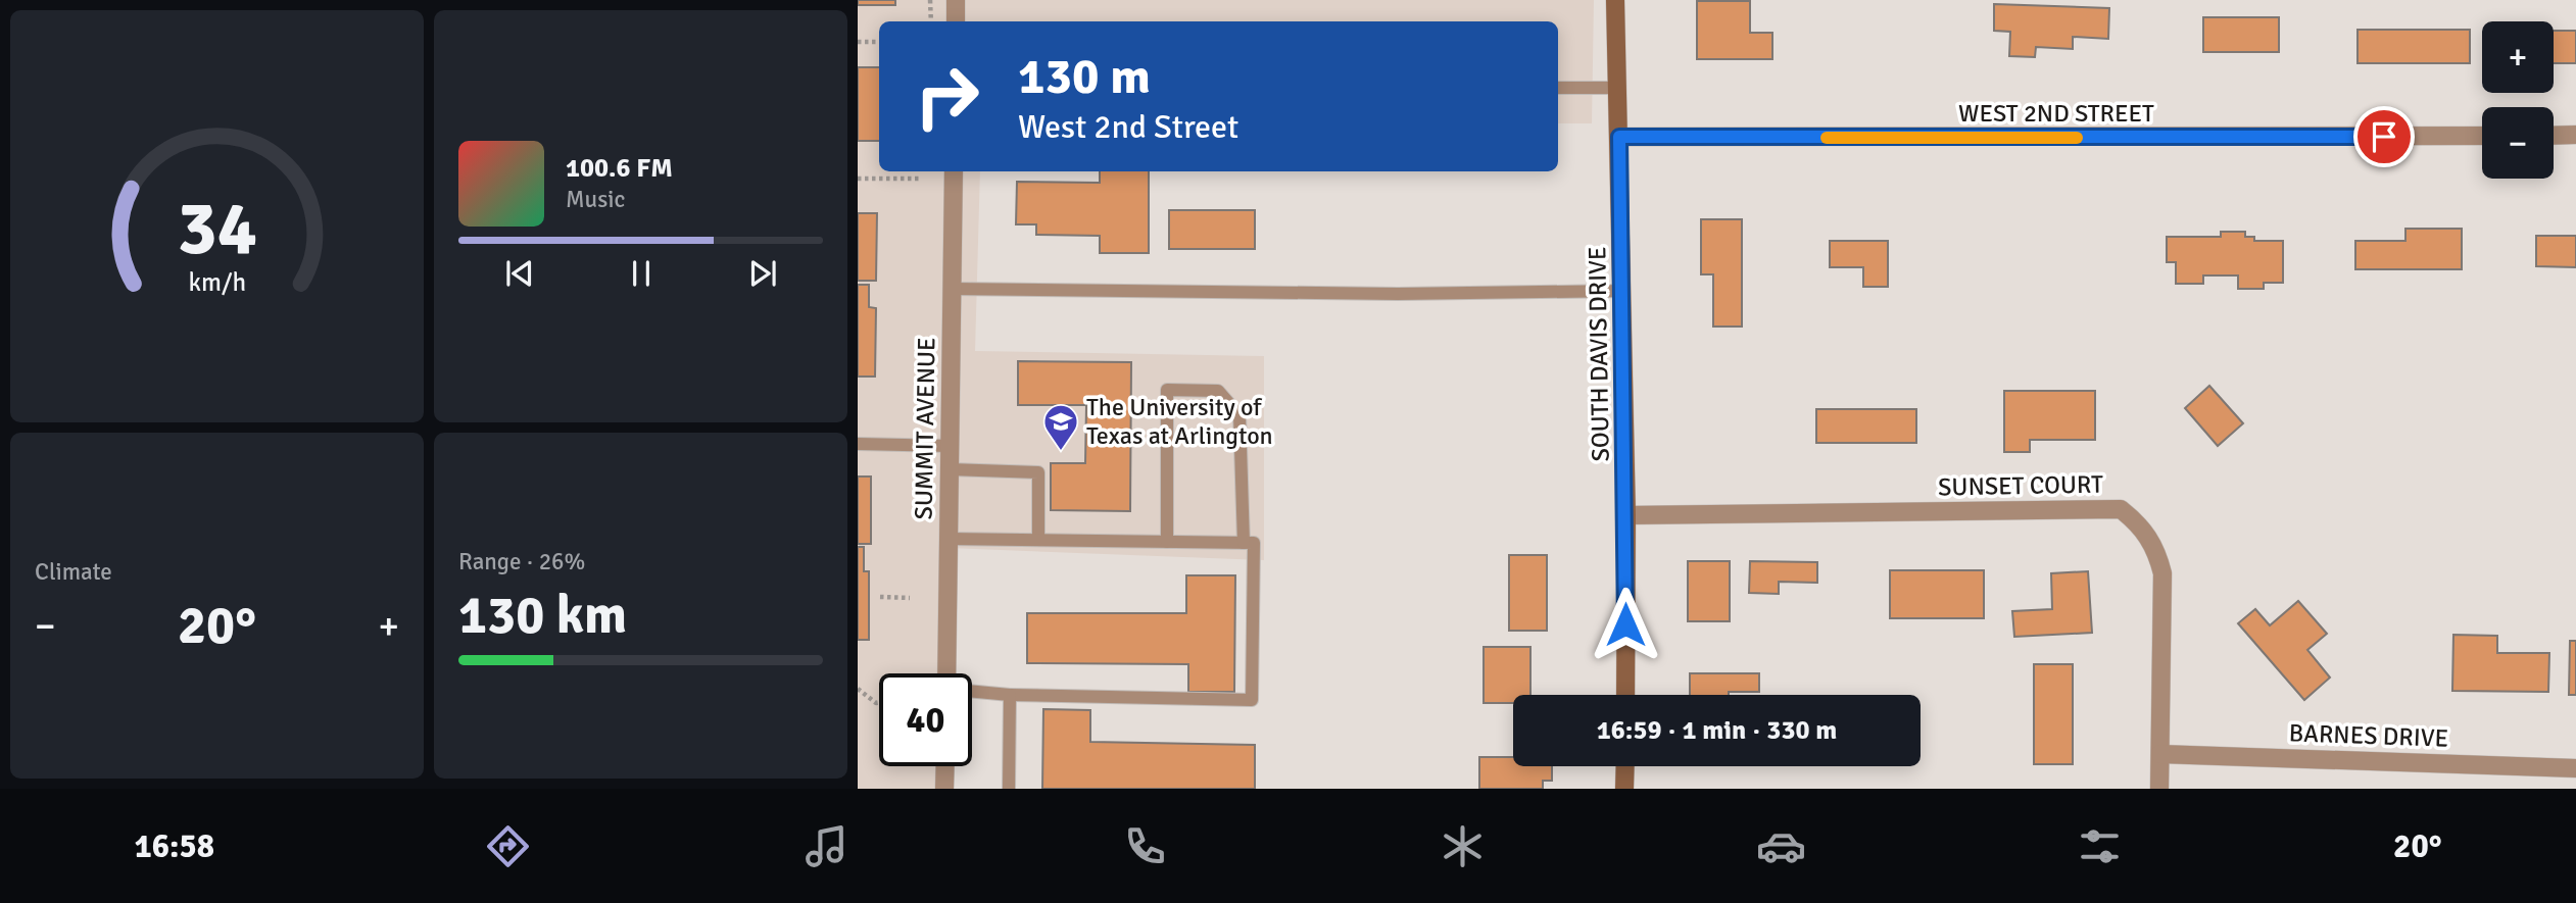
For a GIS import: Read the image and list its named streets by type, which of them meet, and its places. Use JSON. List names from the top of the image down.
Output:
{
  "streets": {
    "street": [
      "WEST 2ND STREET",
      "SOUTH DAVIS DRIVE",
      "SUMMIT AVENUE",
      "SUNSET COURT",
      "BARNES DRIVE"
    ]
  },
  "crossings": [
    ["WEST 2ND STREET", "SOUTH DAVIS DRIVE"],
    ["SOUTH DAVIS DRIVE", "SUNSET COURT"],
    ["SUNSET COURT", "BARNES DRIVE"]
  ],
  "places": {
    "school or university": ["The University of Texas at Arlington"]
  },
  "page": {
    "map_buttons": ["+", "−"],
    "turn": ["130 m", "West 2nd Street"],
    "song": ["100.6 FM", "Music"],
    "tile": [
      "Climate",
      ["Range · 26%", "130 km"]
    ],
    "heat": ["−", "20°", "+"],
    "limit": "40",
    "trip": "16:59 · 1 min · 330 m",
    "tabs": ["16:58", "20°"],
    "gauge": ["34", "km/h"]
  }
}
